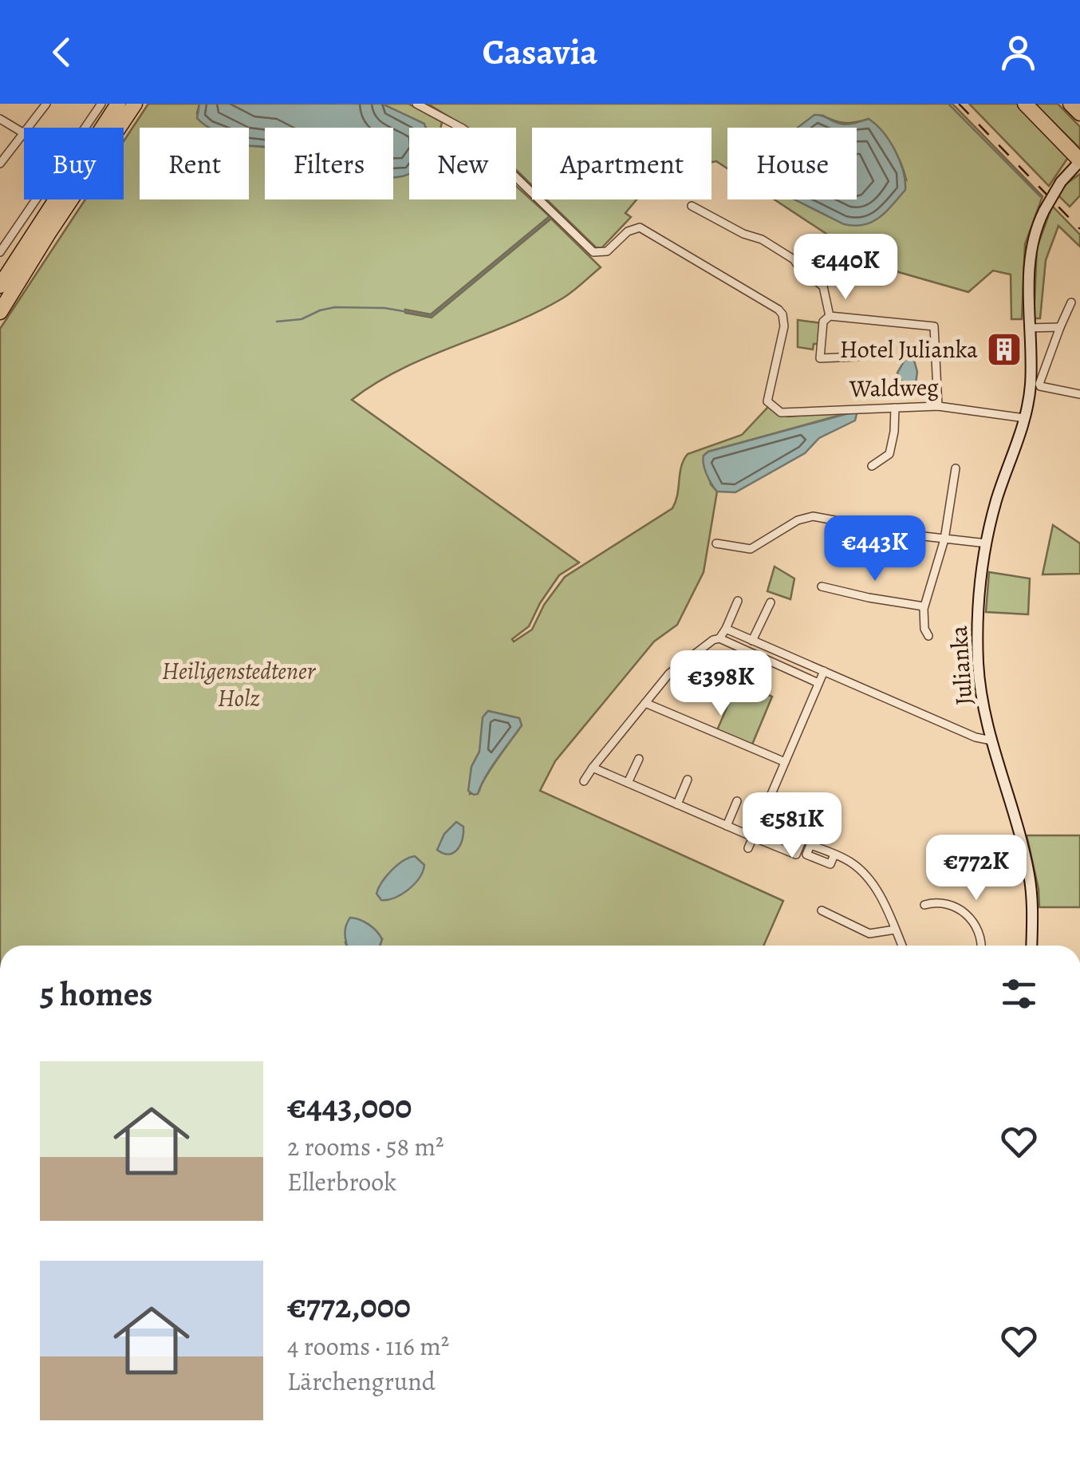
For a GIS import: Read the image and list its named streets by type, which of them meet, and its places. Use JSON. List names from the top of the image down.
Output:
{
  "streets": {
    "street": ["Waldweg", "Julianka"]
  },
  "crossings": [
    ["Waldweg", "Julianka"]
  ],
  "parks": ["Heiligenstedtener Holz"],
  "places": {
    "building": ["Hotel Julianka"]
  },
  "page": {
    "header": "Casavia",
    "chip": [
      "Buy",
      "Rent",
      "Filters",
      "New",
      "Apartment",
      "House"
    ],
    "price": [
      "€440K",
      "€443K",
      "€398K",
      "€581K",
      "€772K"
    ],
    "heading": "5 homes",
    "list": [
      {
        "name": "€443,000",
        "note": "2 rooms · 58 m² · Ellerbrook"
      },
      {
        "name": "€772,000",
        "note": "4 rooms · 116 m² · Lärchengrund"
      }
    ]
  }
}
